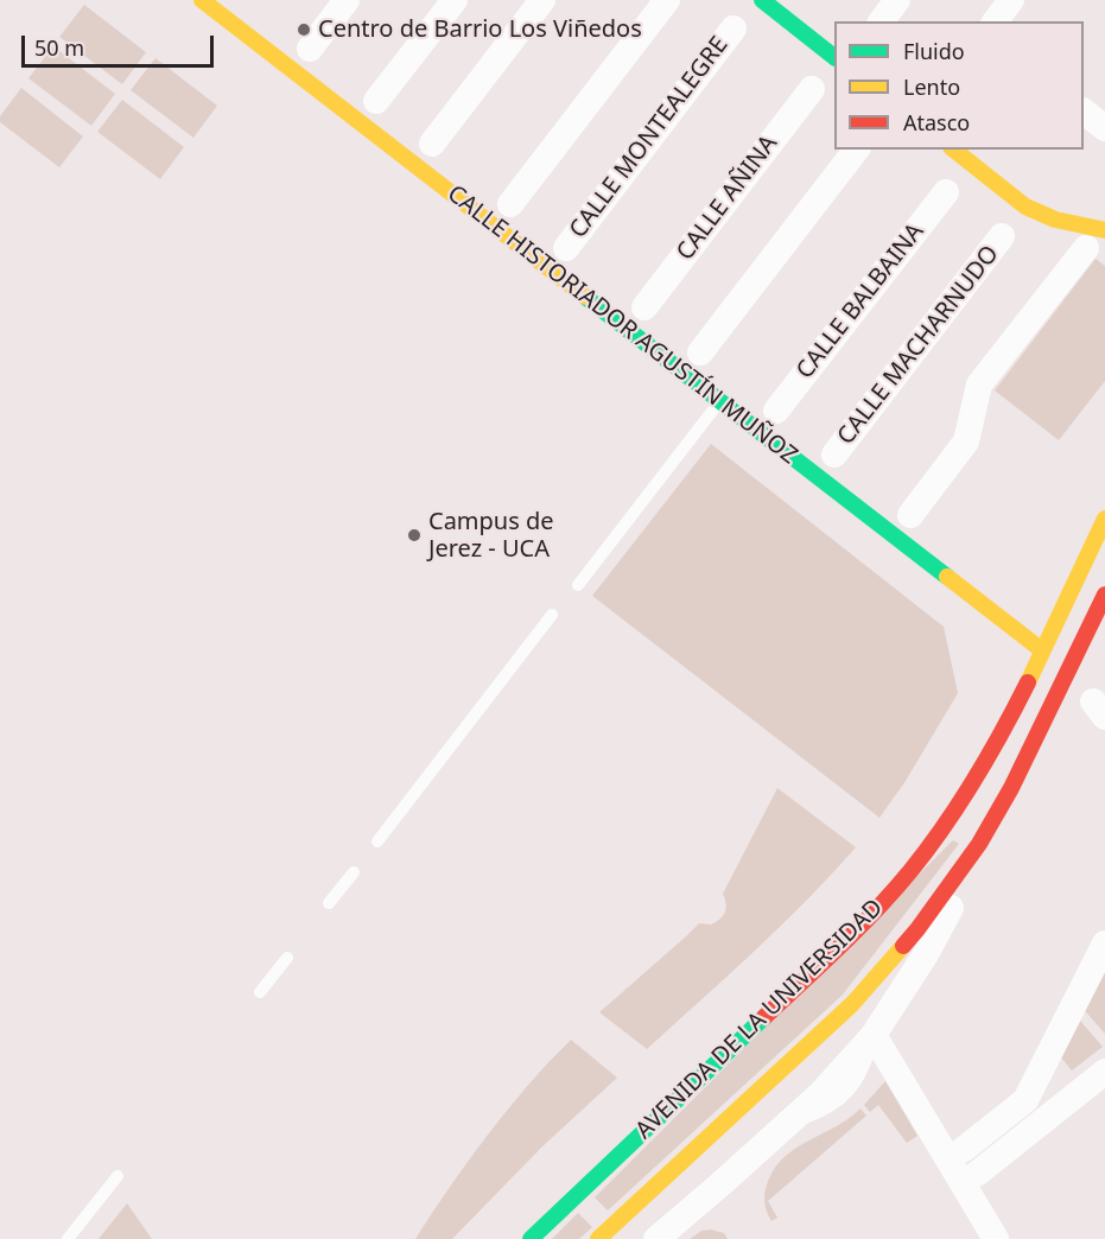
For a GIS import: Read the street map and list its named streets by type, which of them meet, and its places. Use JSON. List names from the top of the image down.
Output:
{
  "streets": {
    "main road": ["CALLE HISTORIADOR AGUSTÍN MUÑOZ", "AVENIDA DE LA UNIVERSIDAD"],
    "street": [
      "CALLE MONTEALEGRE",
      "CALLE AÑINA",
      "CALLE BALBAINA",
      "CALLE MACHARNUDO"
    ]
  },
  "crossings": [
    ["CALLE HISTORIADOR AGUSTÍN MUÑOZ", "AVENIDA DE LA UNIVERSIDAD"]
  ],
  "places": ["Centro de Barrio Los Viñedos", "Campus de Jerez - UCA"],
  "legend": ["Fluido", "Lento", "Atasco"],
  "scale_bar": "50 m"
}
